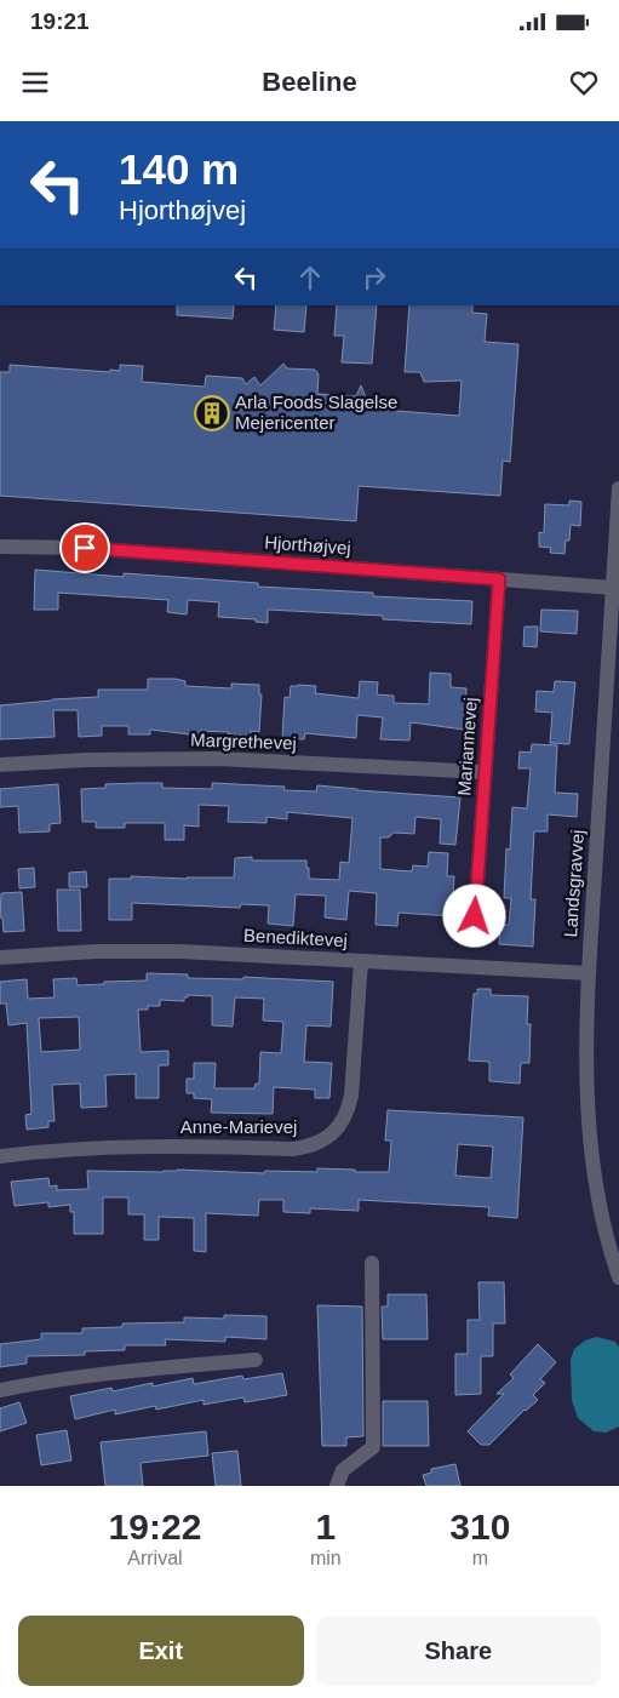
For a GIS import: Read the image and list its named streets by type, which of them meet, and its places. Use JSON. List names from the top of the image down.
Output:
{
  "streets": {
    "street": [
      "Hjorthøjvej",
      "Margrethevej",
      "Mariannevej",
      "Landsgravvej",
      "Benediktevej",
      "Anne-Marievej"
    ]
  },
  "crossings": [
    ["Hjorthøjvej", "Mariannevej"],
    ["Hjorthøjvej", "Landsgravvej"],
    ["Margrethevej", "Mariannevej"],
    ["Landsgravvej", "Benediktevej"],
    ["Benediktevej", "Anne-Marievej"]
  ],
  "places": {
    "building": ["Arla Foods Slagelse Mejericenter"]
  },
  "page": {
    "status": "19:21",
    "header": "Beeline",
    "turn": ["140 m", "Hjorthøjvej"],
    "eta": [
      "19:22",
      "Arrival",
      "1",
      "min",
      "310",
      "m"
    ],
    "buttons": ["Exit", "Share"]
  }
}
